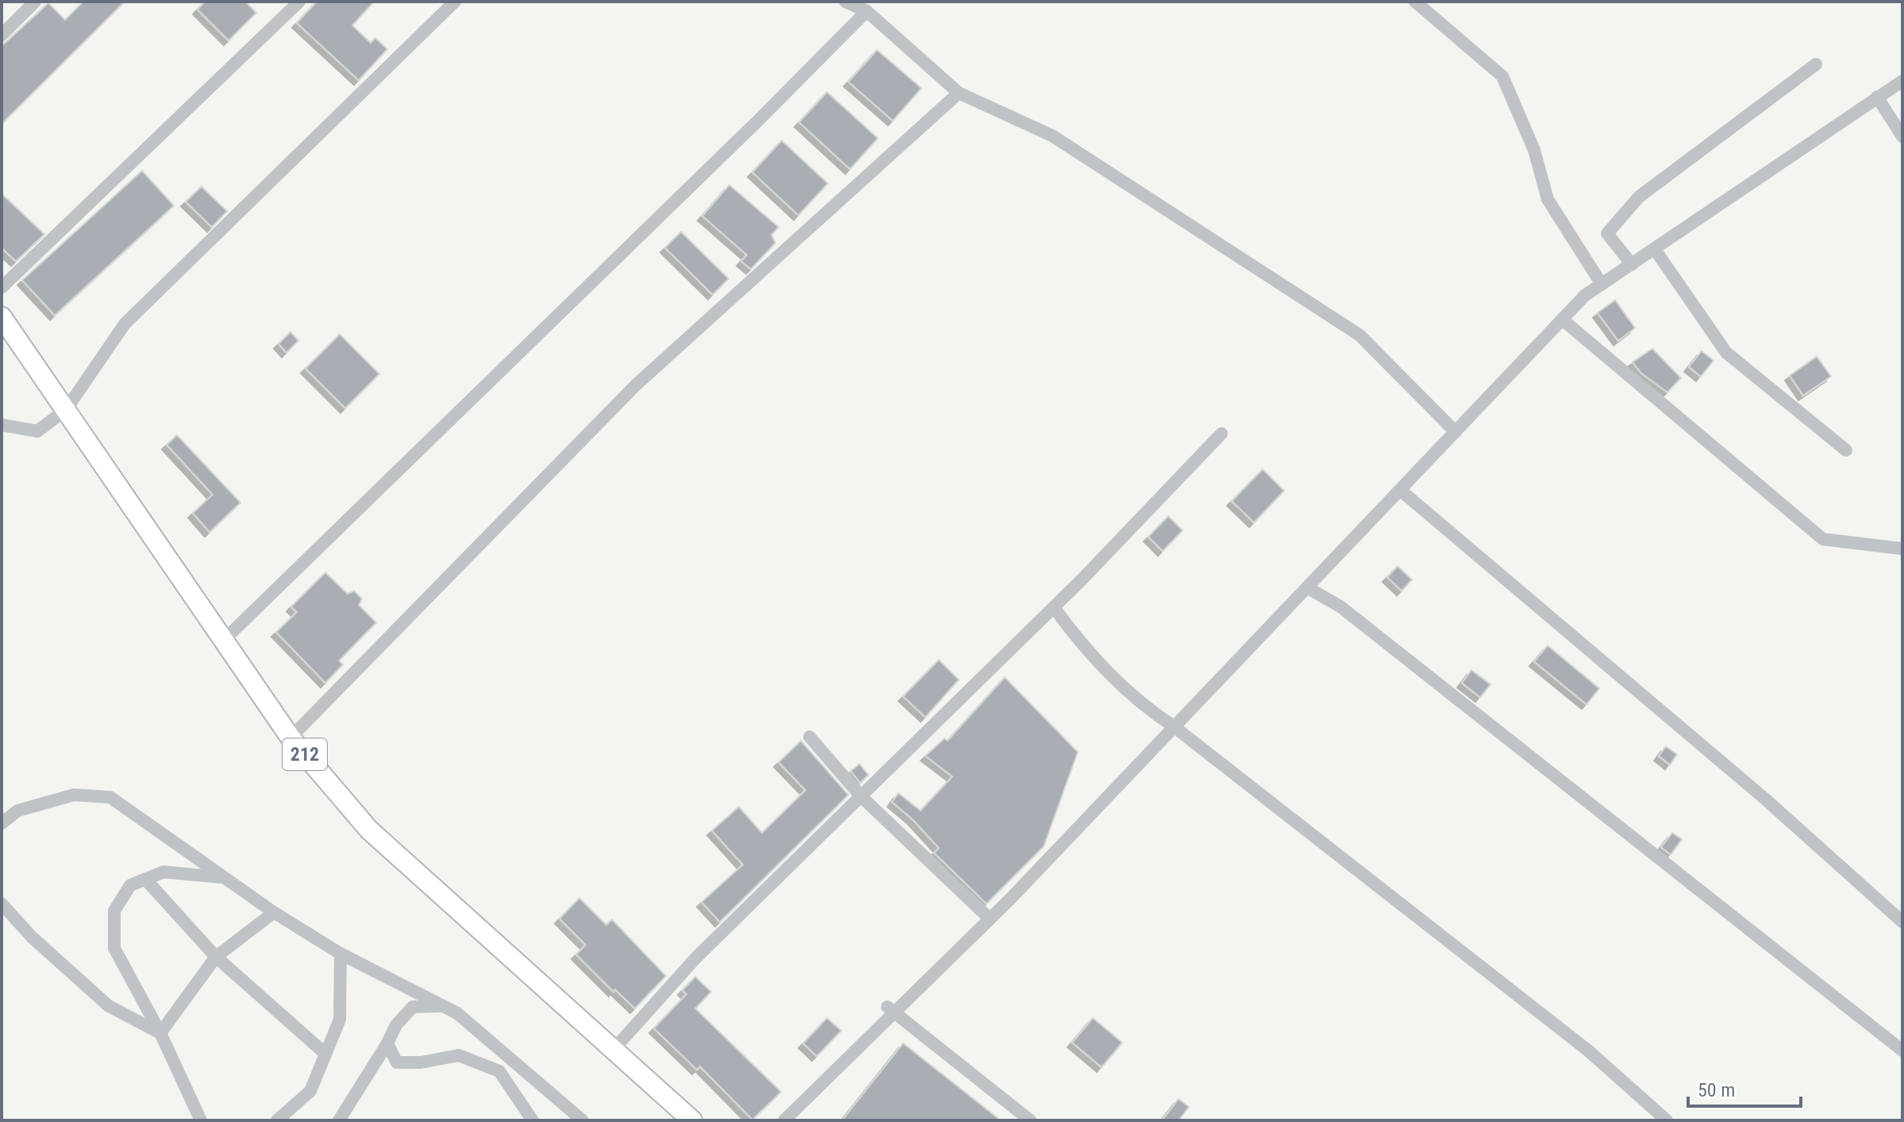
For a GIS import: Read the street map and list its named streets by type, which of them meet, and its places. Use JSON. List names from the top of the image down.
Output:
{
  "streets": {
    "main road": ["212"]
  },
  "scale_bar": "50 m"
}
